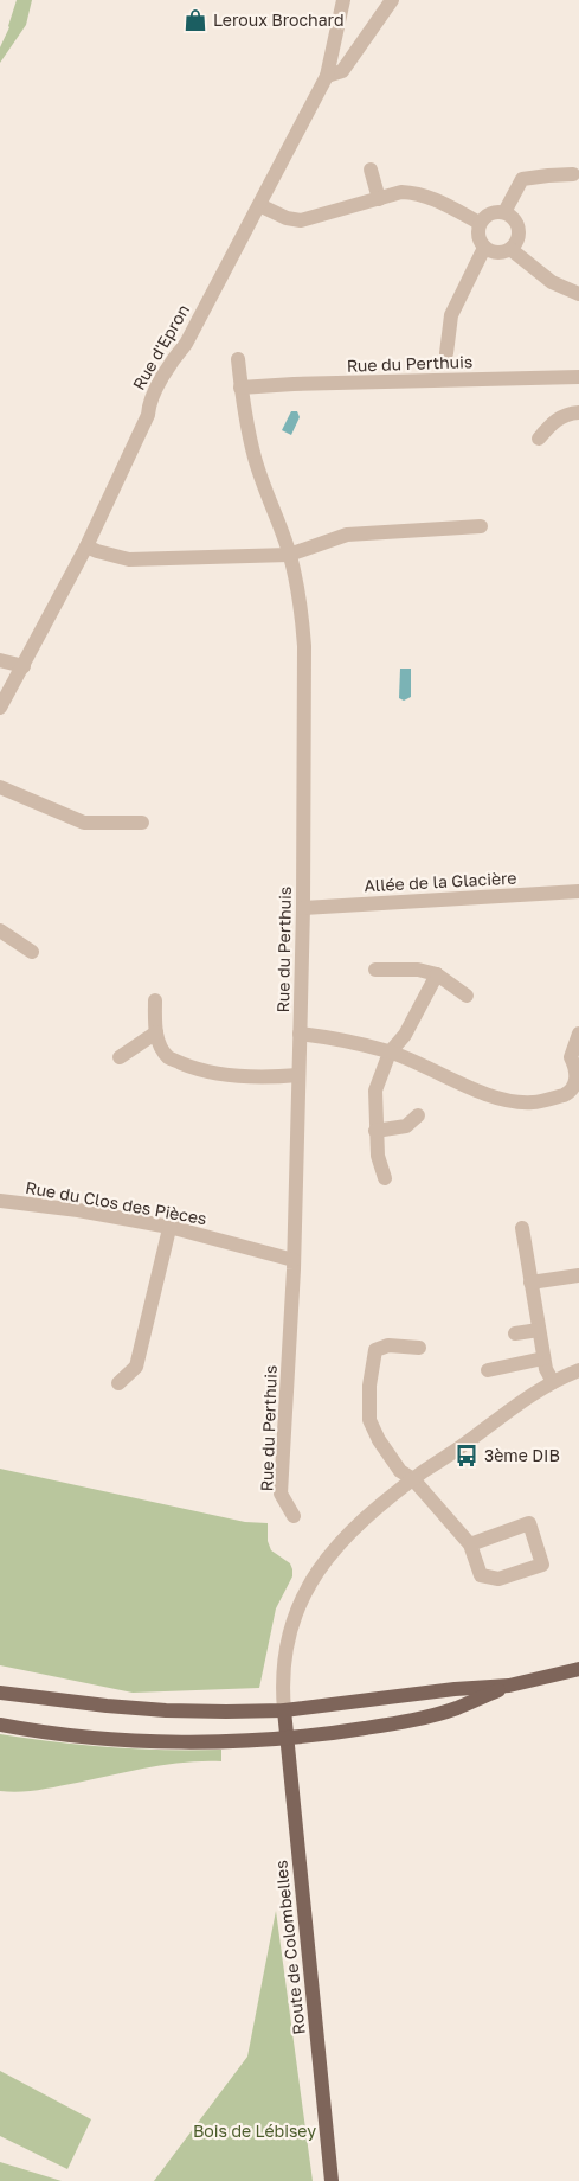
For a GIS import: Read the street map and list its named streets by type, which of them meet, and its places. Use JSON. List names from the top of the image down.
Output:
{
  "streets": {
    "main road": ["Route de Colombelles"],
    "street": [
      "Rue d'Epron",
      "Rue du Perthuis",
      "Allée de la Glacière",
      "Rue du Clos des Pièces"
    ]
  },
  "crossings": [
    ["Rue du Perthuis", "Allée de la Glacière"],
    ["Rue du Perthuis", "Rue du Clos des Pièces"]
  ],
  "parks": ["Bois de Lébisey"],
  "places": {
    "shop": ["Leroux Brochard"],
    "bus stop": ["3ème DIB"]
  }
}
